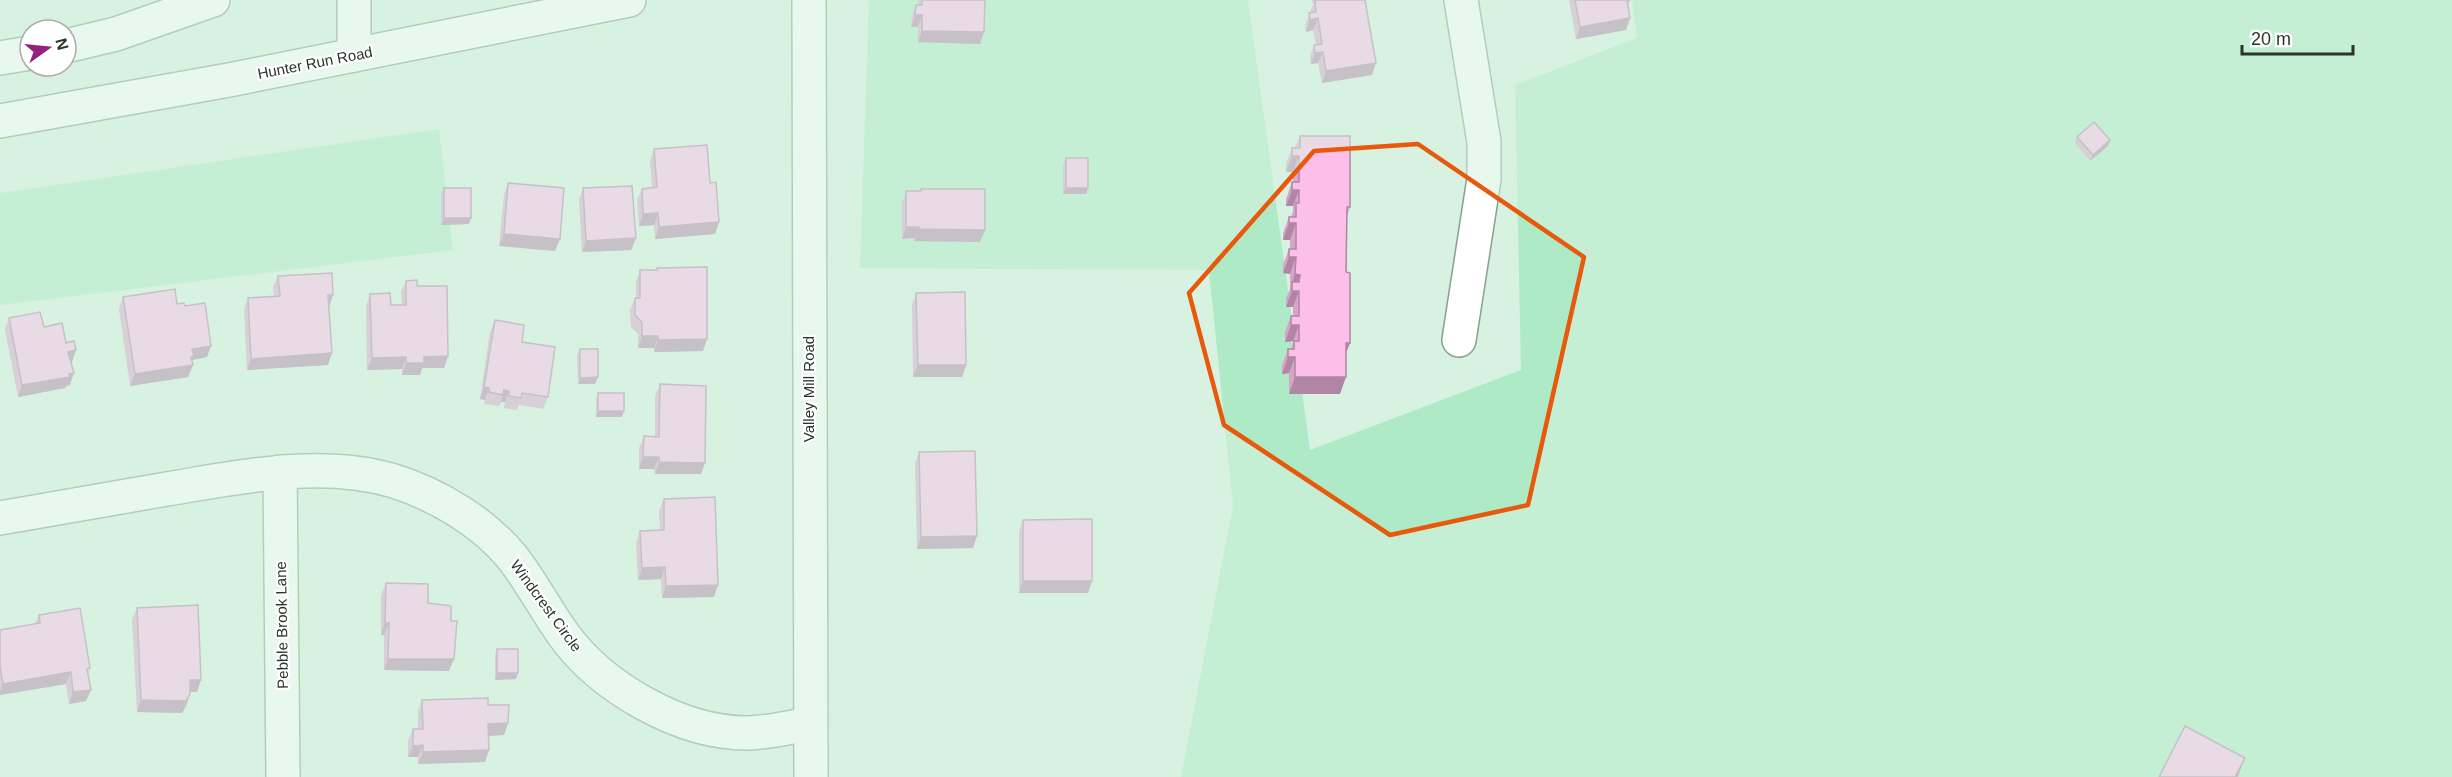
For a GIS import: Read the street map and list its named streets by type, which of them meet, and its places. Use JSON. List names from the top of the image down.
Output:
{
  "streets": {
    "street": [
      "Hunter Run Road",
      "Valley Mill Road",
      "Windcrest Circle",
      "Pebble Brook Lane"
    ]
  },
  "crossings": [
    ["Valley Mill Road", "Windcrest Circle"],
    ["Windcrest Circle", "Pebble Brook Lane"]
  ],
  "scale_bar": "20 m",
  "north": "right"
}
